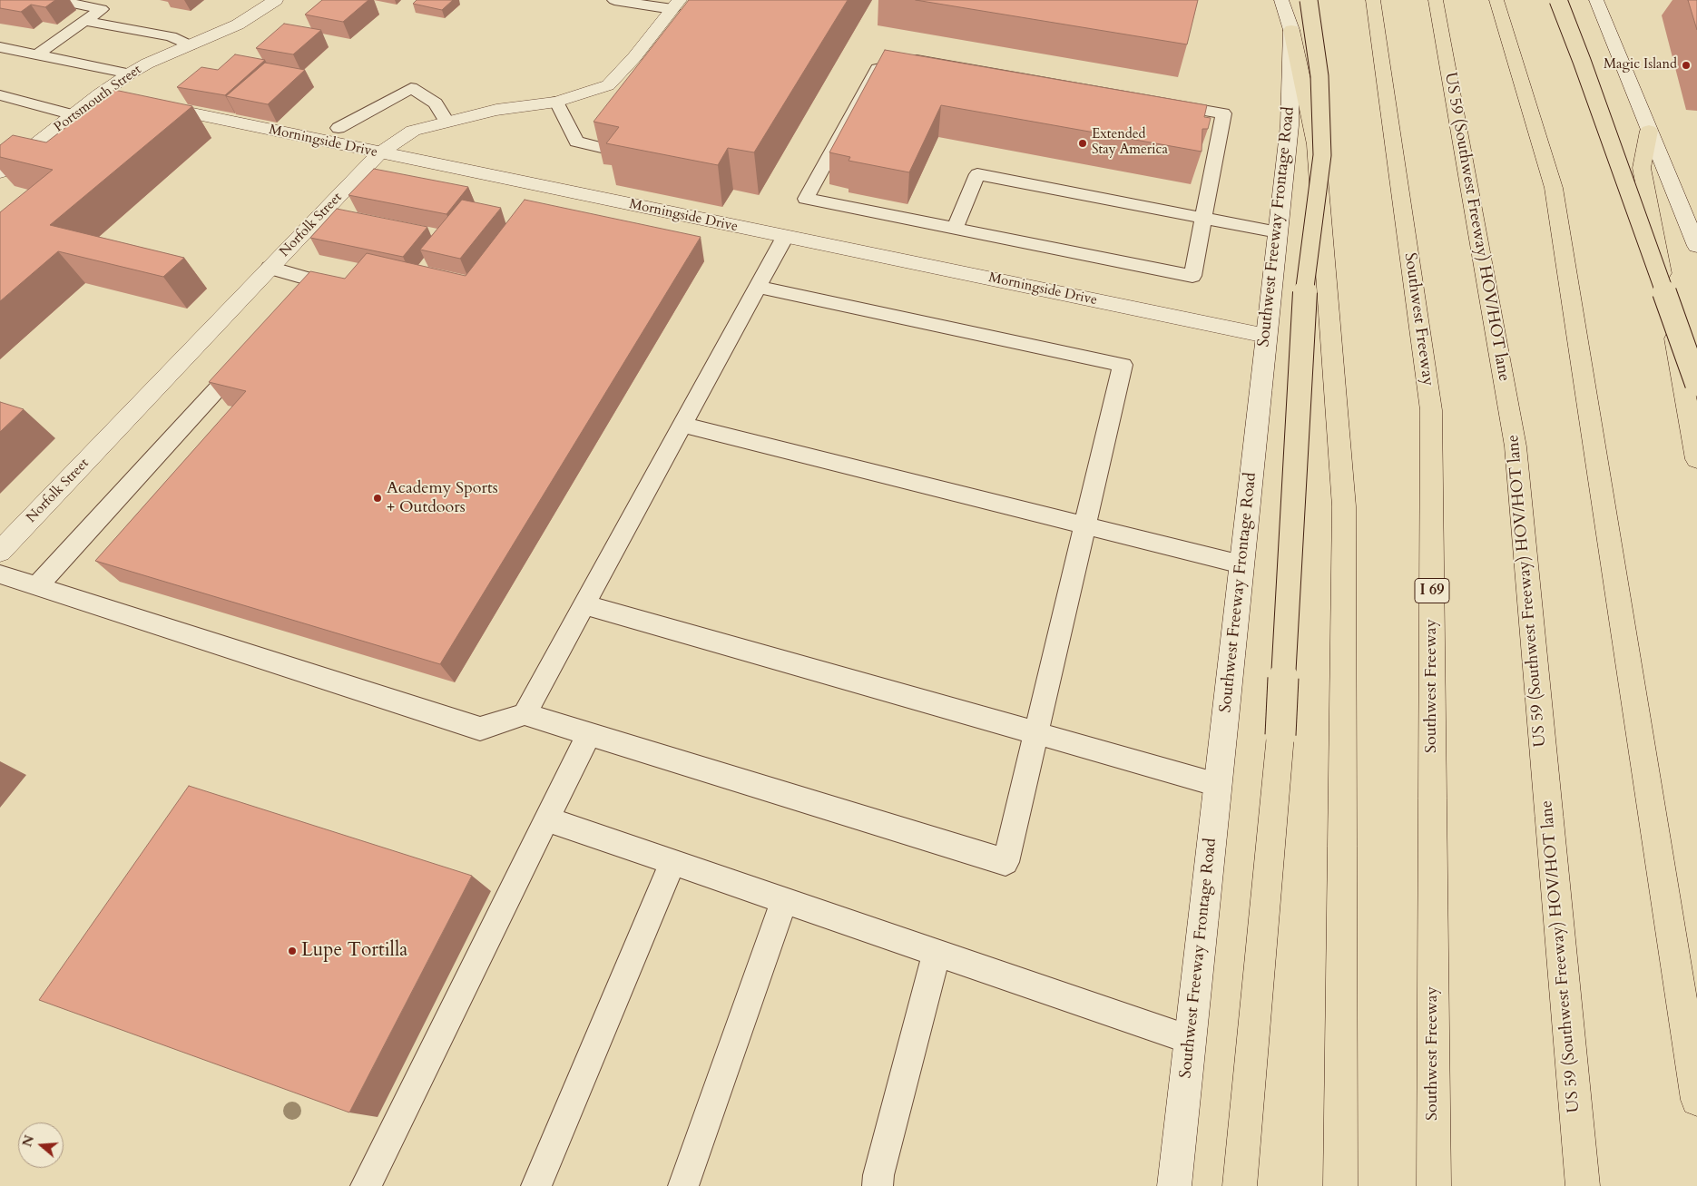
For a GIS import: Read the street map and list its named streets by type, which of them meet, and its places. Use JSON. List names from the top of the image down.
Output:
{
  "streets": {
    "highway": ["US 59 (Southwest Freeway) HOV/HOT lane", "Southwest Freeway", "I 69"],
    "street": [
      "Portsmouth Street",
      "Morningside Drive",
      "Norfolk Street",
      "Southwest Freeway Frontage Road"
    ]
  },
  "crossings": [
    ["Portsmouth Street", "Morningside Drive"],
    ["Morningside Drive", "Norfolk Street"],
    ["Morningside Drive", "Southwest Freeway Frontage Road"]
  ],
  "places": [
    "Magic Island",
    "Extended Stay America",
    "Academy Sports + Outdoors",
    "Lupe Tortilla"
  ],
  "north": "left"
}
